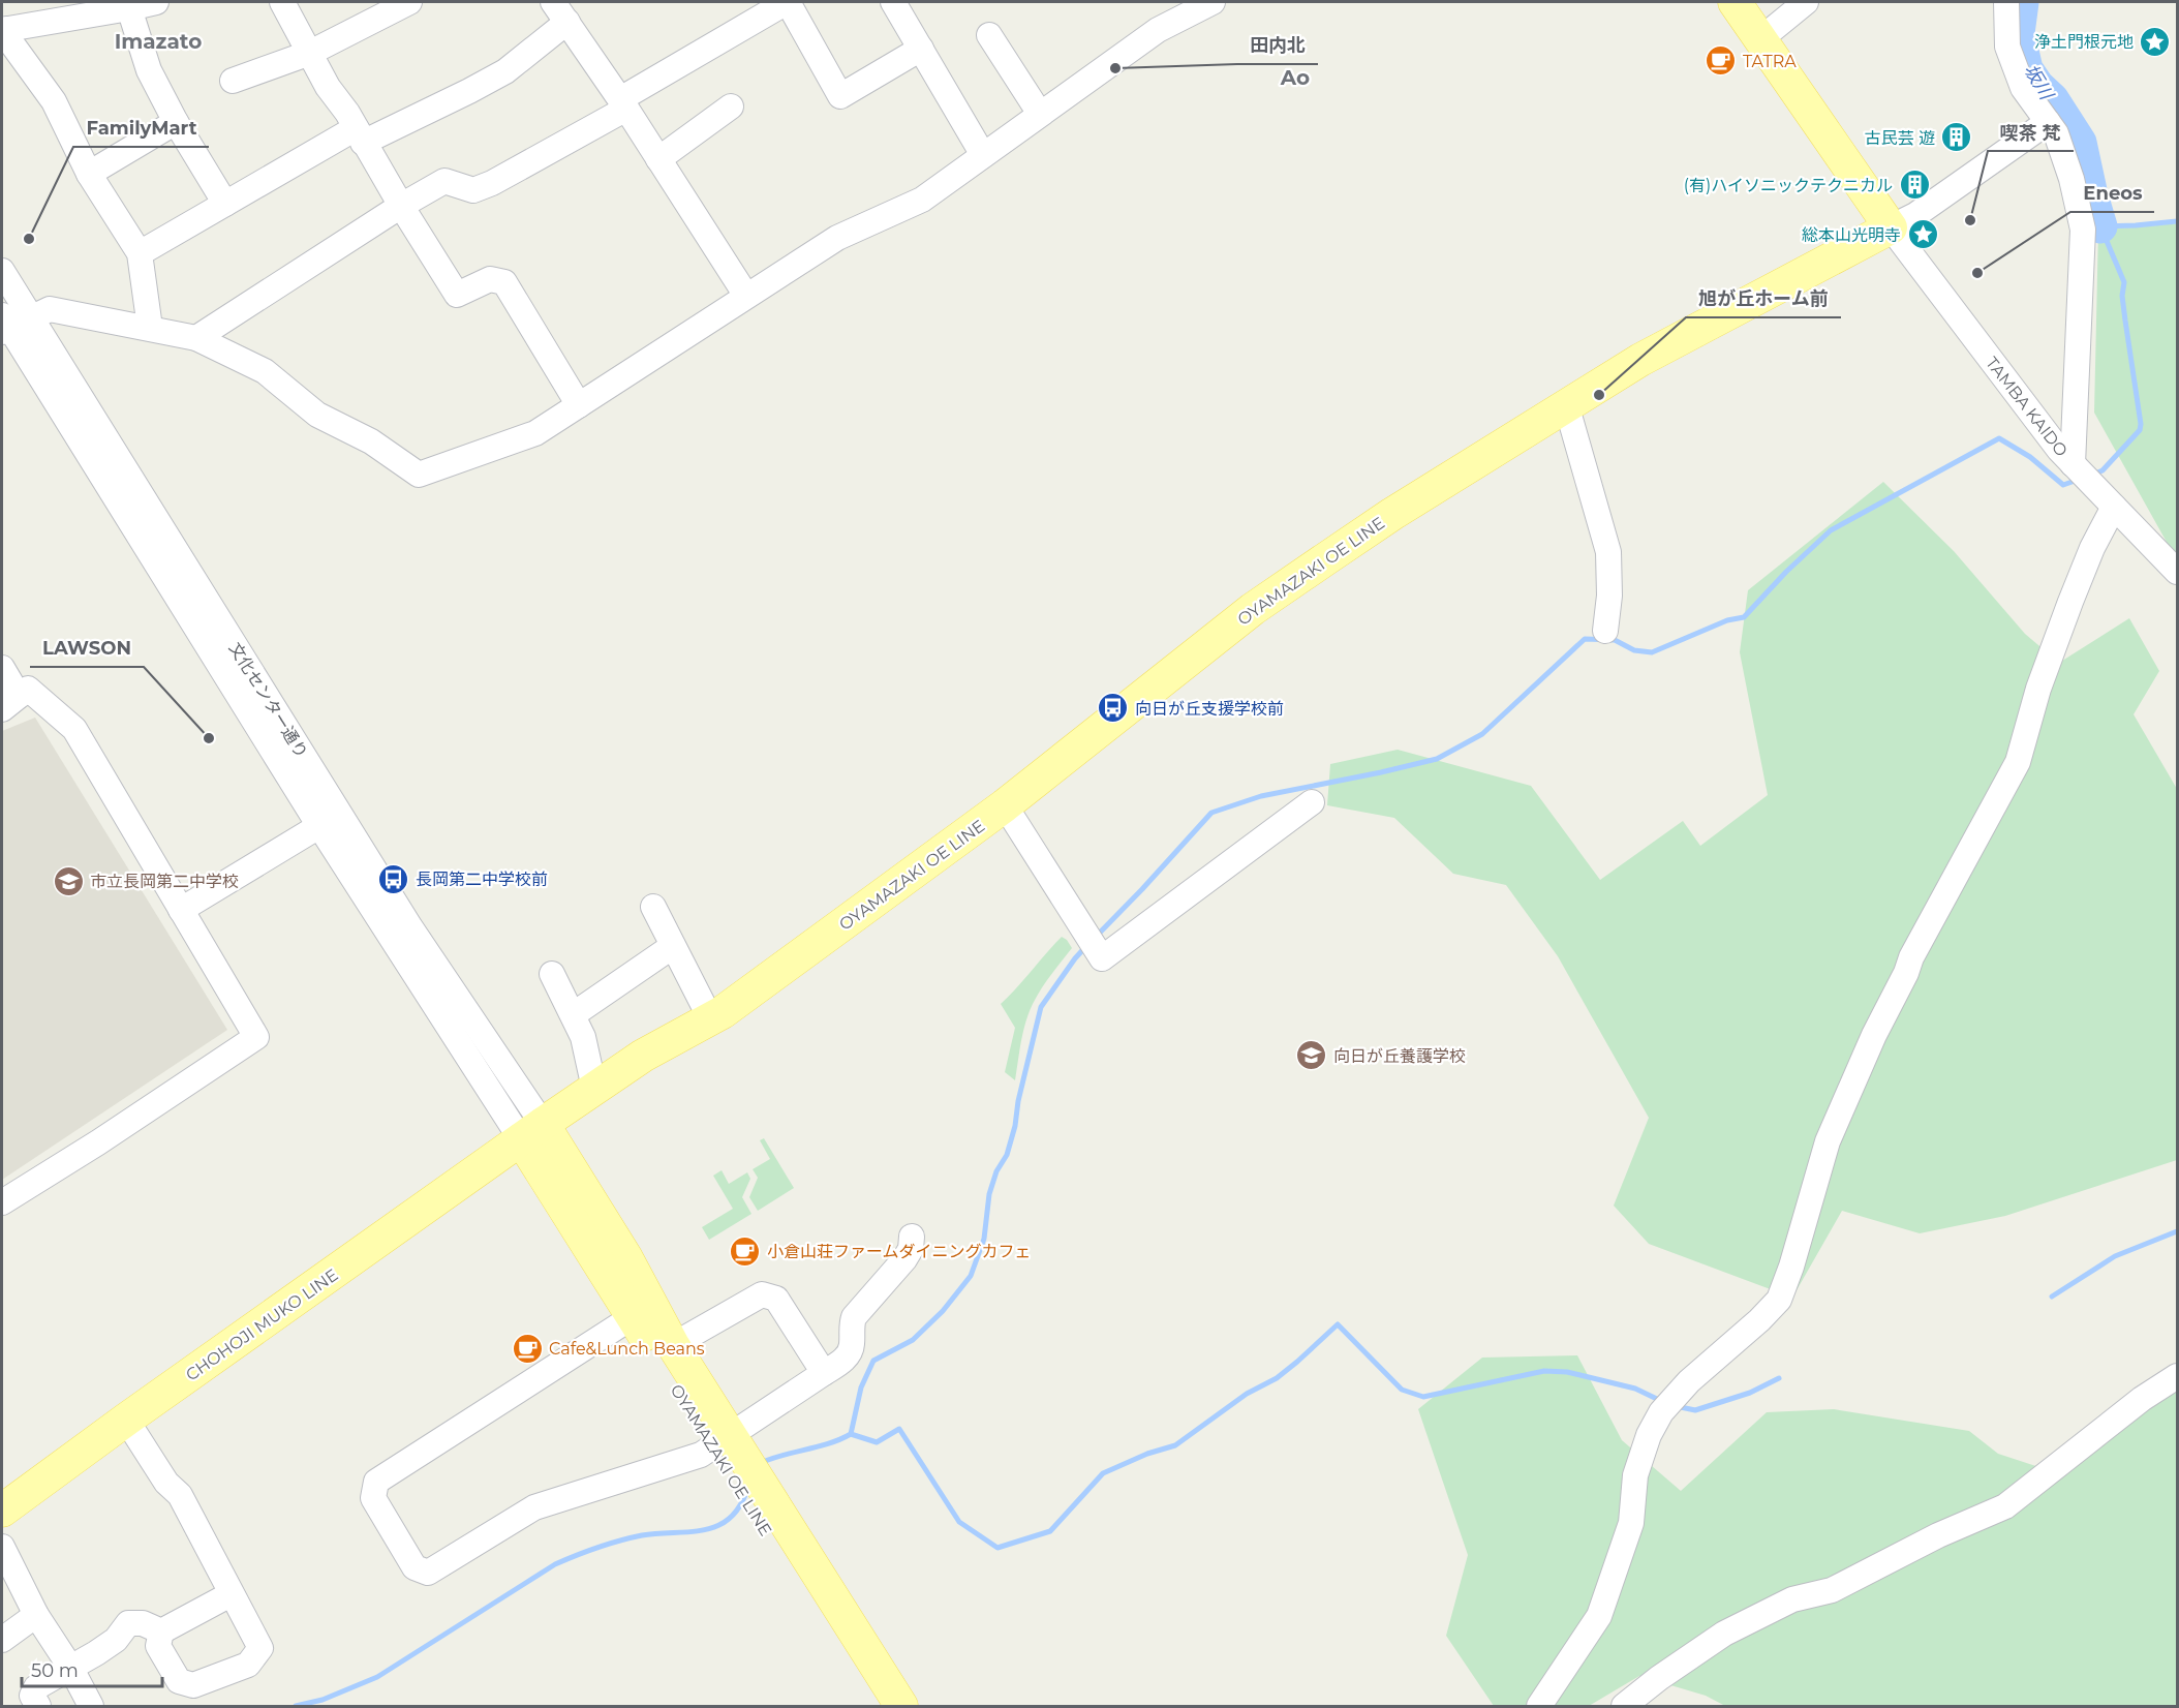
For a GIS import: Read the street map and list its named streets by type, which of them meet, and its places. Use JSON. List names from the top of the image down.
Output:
{
  "streets": {
    "main road": ["OYAMAZAKI OE LINE", "CHOHOJI MUKO LINE"],
    "street": ["TAMBA KAIDO", "文化センター通り"]
  },
  "crossings": [
    ["TAMBA KAIDO", "OYAMAZAKI OE LINE"],
    ["OYAMAZAKI OE LINE", "文化センター通り"],
    ["OYAMAZAKI OE LINE", "CHOHOJI MUKO LINE"],
    ["文化センター通り", "CHOHOJI MUKO LINE"]
  ],
  "districts": ["Imazato", "Ao"],
  "water": ["坂川"],
  "places": {
    "place": ["浄土門根元地", "総本山光明寺"],
    "cafe": ["TATRA", "小倉山荘ファームダイニングカフェ", "Cafe&Lunch Beans"],
    "other": [
      "田内北",
      "喫茶 梵",
      "FamilyMart",
      "Eneos",
      "旭が丘ホーム前",
      "LAWSON"
    ],
    "building": ["古民芸 遊", "(有)ハイソニックテクニカル"],
    "bus stop": ["向日が丘支援学校前", "長岡第二中学校前"],
    "school or university": ["市立長岡第二中学校", "向日が丘養護学校"]
  },
  "scale_bar": "50 m"
}
